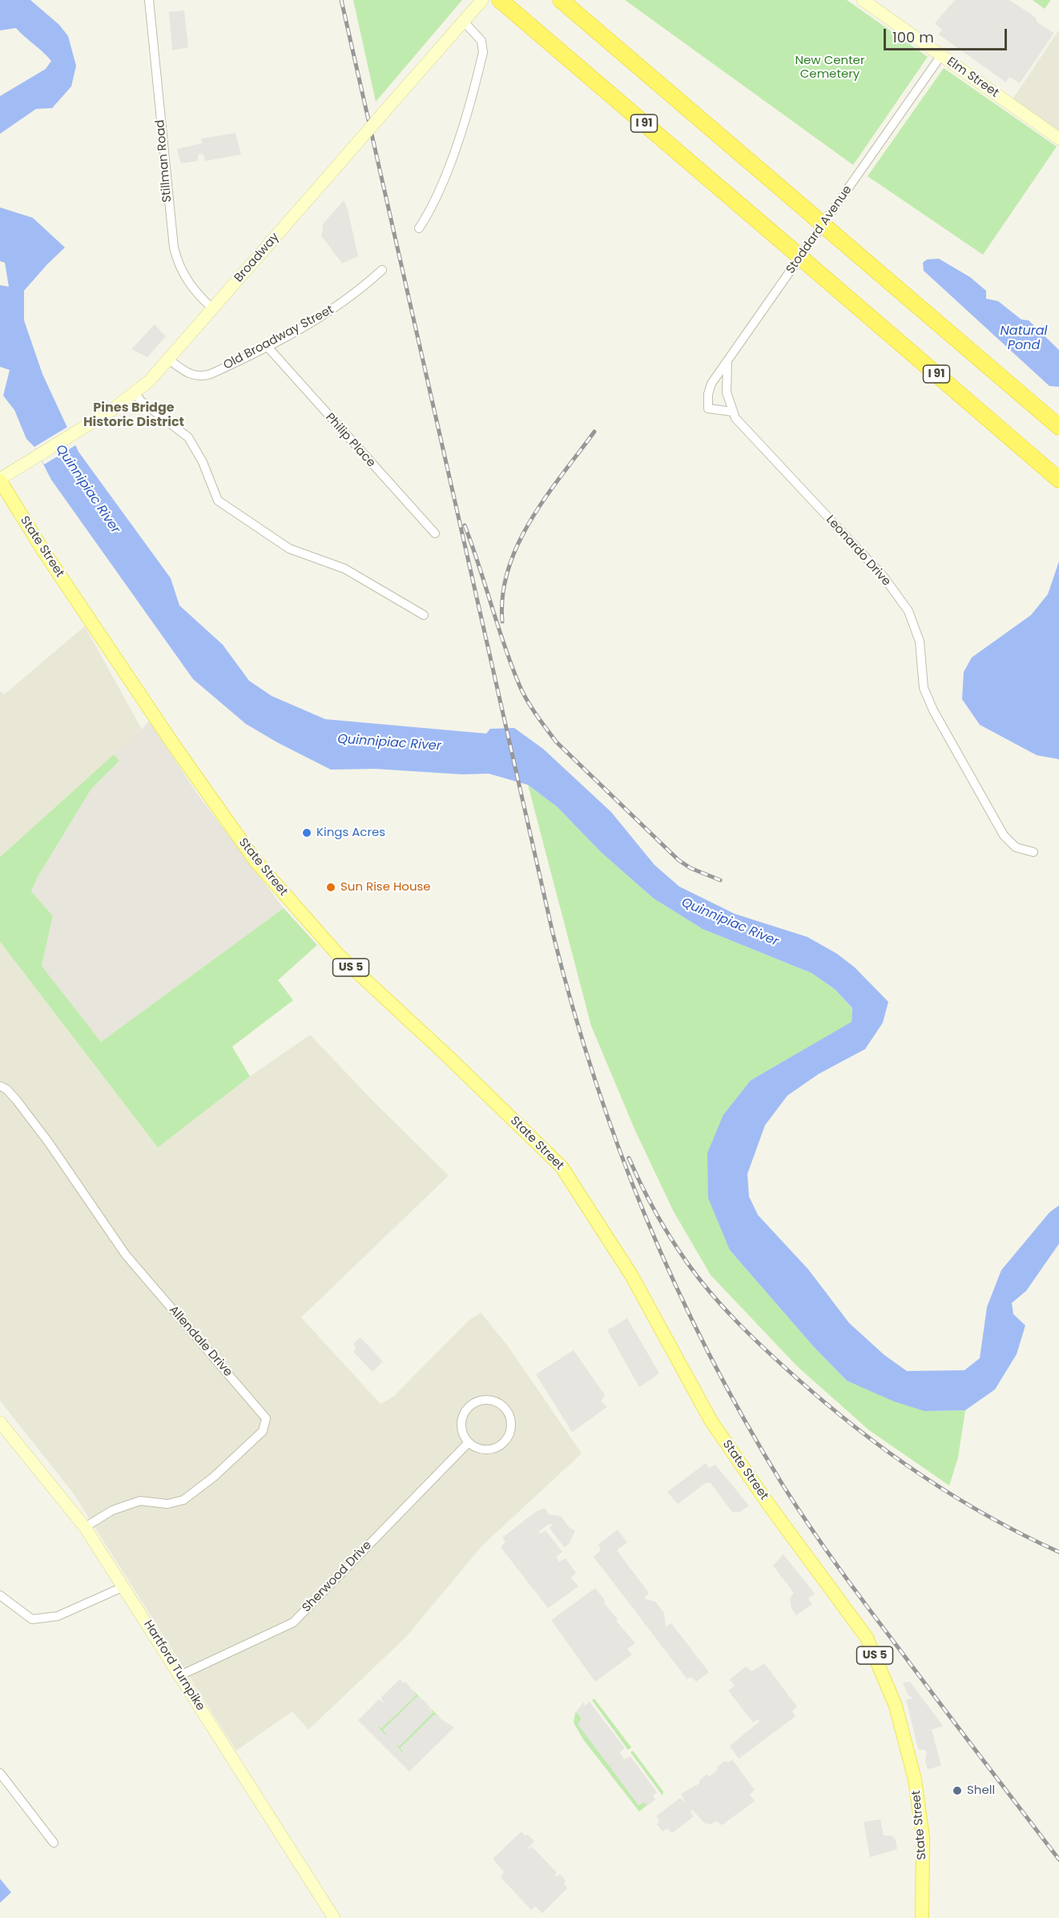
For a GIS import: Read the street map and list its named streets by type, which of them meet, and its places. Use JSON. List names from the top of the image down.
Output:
{
  "streets": {
    "highway": ["I 91"],
    "main road": [
      "Elm Street",
      "Broadway",
      "State Street",
      "US 5",
      "Hartford Turnpike"
    ],
    "street": [
      "Stillman Road",
      "Stoddard Avenue",
      "Old Broadway Street",
      "Philip Place",
      "Leonardo Drive",
      "Allendale Drive",
      "Sherwood Drive"
    ]
  },
  "crossings": [
    ["Elm Street", "Stoddard Avenue"],
    ["Stillman Road", "Broadway"],
    ["Stoddard Avenue", "Leonardo Drive"],
    ["Broadway", "Old Broadway Street"],
    ["Broadway", "State Street"],
    ["Old Broadway Street", "Philip Place"],
    ["Allendale Drive", "Hartford Turnpike"],
    ["Sherwood Drive", "Hartford Turnpike"]
  ],
  "districts": ["Pines Bridge Historic District"],
  "water": ["Natural Pond", "Quinnipiac River"],
  "parks": ["New Center Cemetery"],
  "places": ["Kings Acres", "Sun Rise House", "Shell"],
  "scale_bar": "100 m"
}
